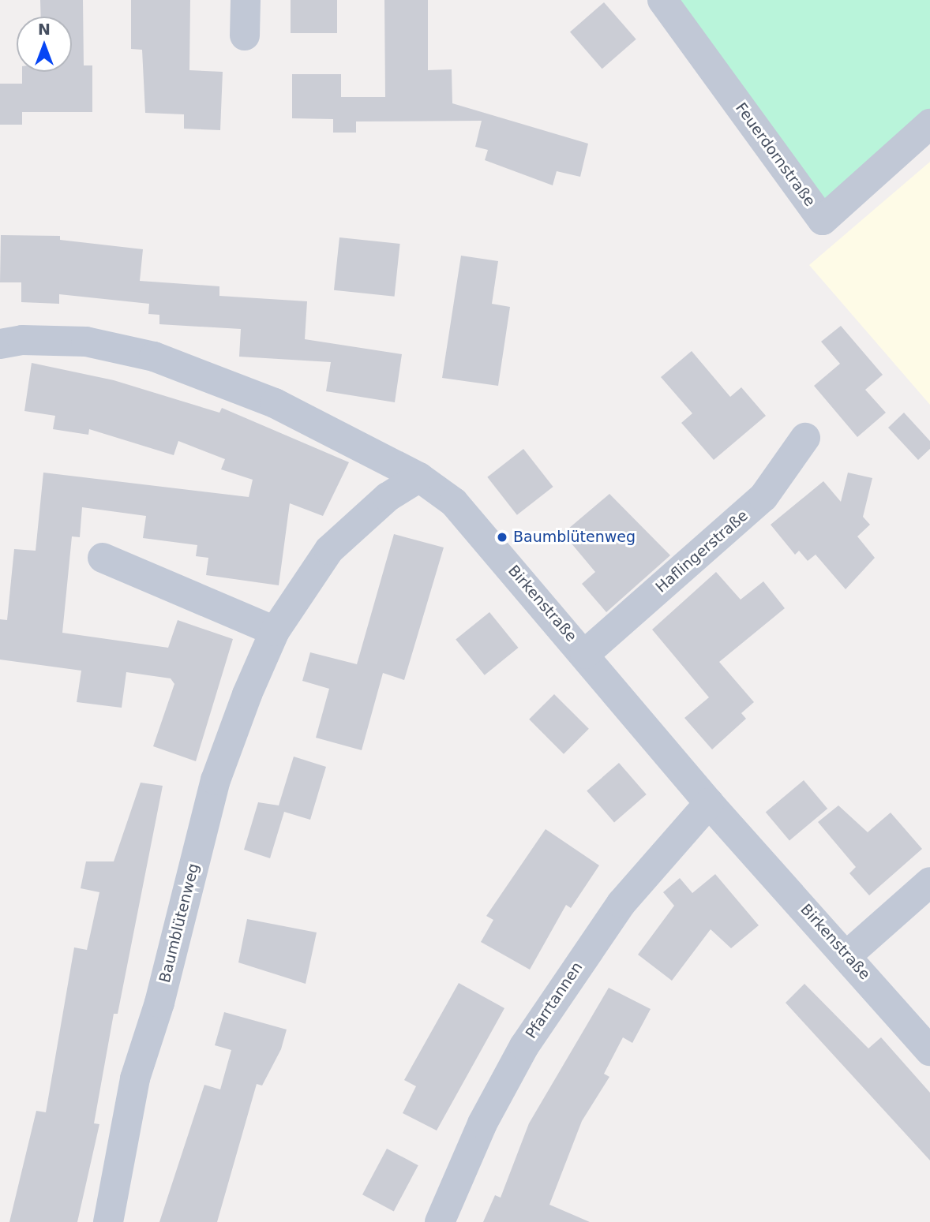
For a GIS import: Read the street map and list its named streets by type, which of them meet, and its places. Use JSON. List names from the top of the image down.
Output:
{
  "streets": {
    "street": [
      "Feuerdornstraße",
      "Haflingerstraße",
      "Birkenstraße",
      "Baumblütenweg",
      "Pfarrtannen"
    ]
  },
  "crossings": [
    ["Haflingerstraße", "Birkenstraße"],
    ["Birkenstraße", "Baumblütenweg"],
    ["Birkenstraße", "Pfarrtannen"]
  ],
  "places": ["Baumblütenweg"],
  "north": "top"
}
